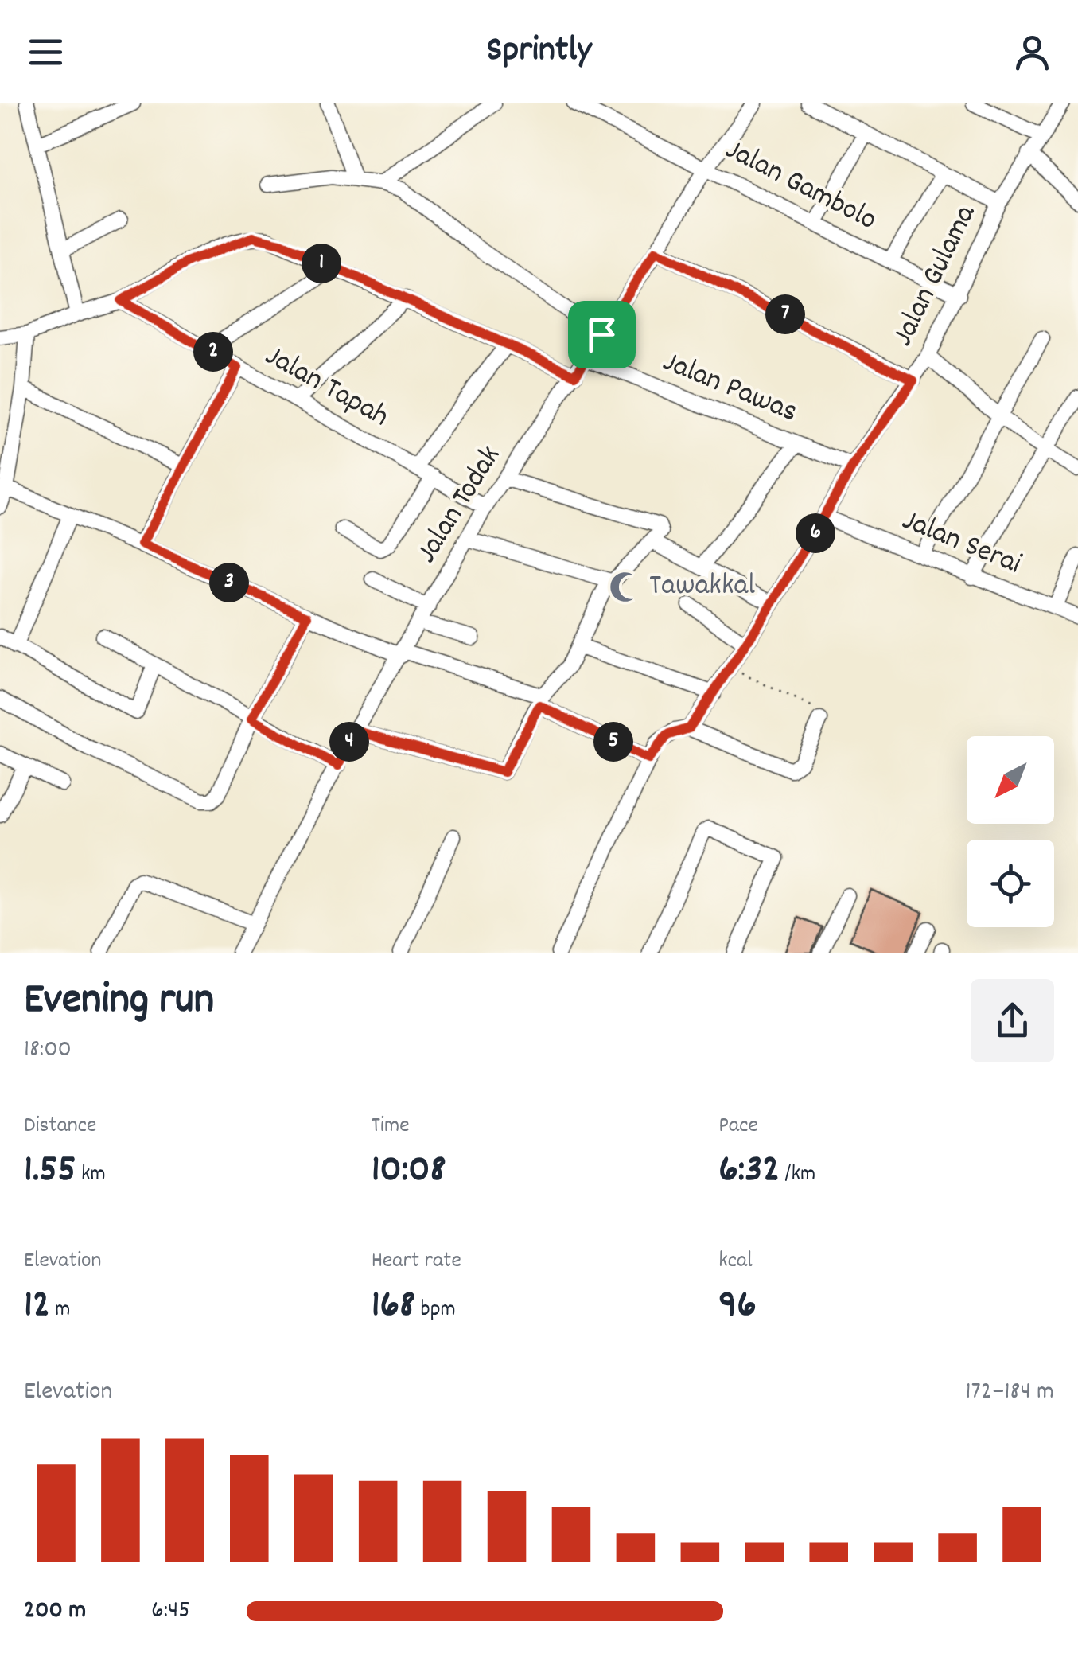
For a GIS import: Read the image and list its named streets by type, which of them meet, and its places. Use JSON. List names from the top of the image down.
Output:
{
  "streets": {
    "street": [
      "Jalan Gambolo",
      "Jalan Gulama",
      "Jalan Tapah",
      "Jalan Pawas",
      "Jalan Todak",
      "Jalan Serai"
    ]
  },
  "crossings": [
    ["Jalan Gambolo", "Jalan Gulama"],
    ["Jalan Gambolo", "Jalan Todak"],
    ["Jalan Gulama", "Jalan Pawas"],
    ["Jalan Gulama", "Jalan Serai"],
    ["Jalan Tapah", "Jalan Todak"],
    ["Jalan Pawas", "Jalan Todak"]
  ],
  "places": {
    "mosque": ["Tawakkal"]
  },
  "north": "bottom left",
  "page": {
    "header": "Sprintly",
    "pins": [
      "1",
      "7",
      "2",
      "6",
      "3",
      "4",
      "5"
    ],
    "heading": ["Evening run", "18:00"],
    "stats": [
      ["Distance", "1.55 km"],
      ["Time", "10:08"],
      ["Pace", "6:32 /km"],
      ["Elevation", "12 m"],
      ["Heart rate", "168 bpm"],
      ["kcal", "96"]
    ],
    "chart": ["Elevation", "172–184 m"],
    "list": [
      {
        "name": "200 m",
        "note": "6:45"
      }
    ]
  }
}
